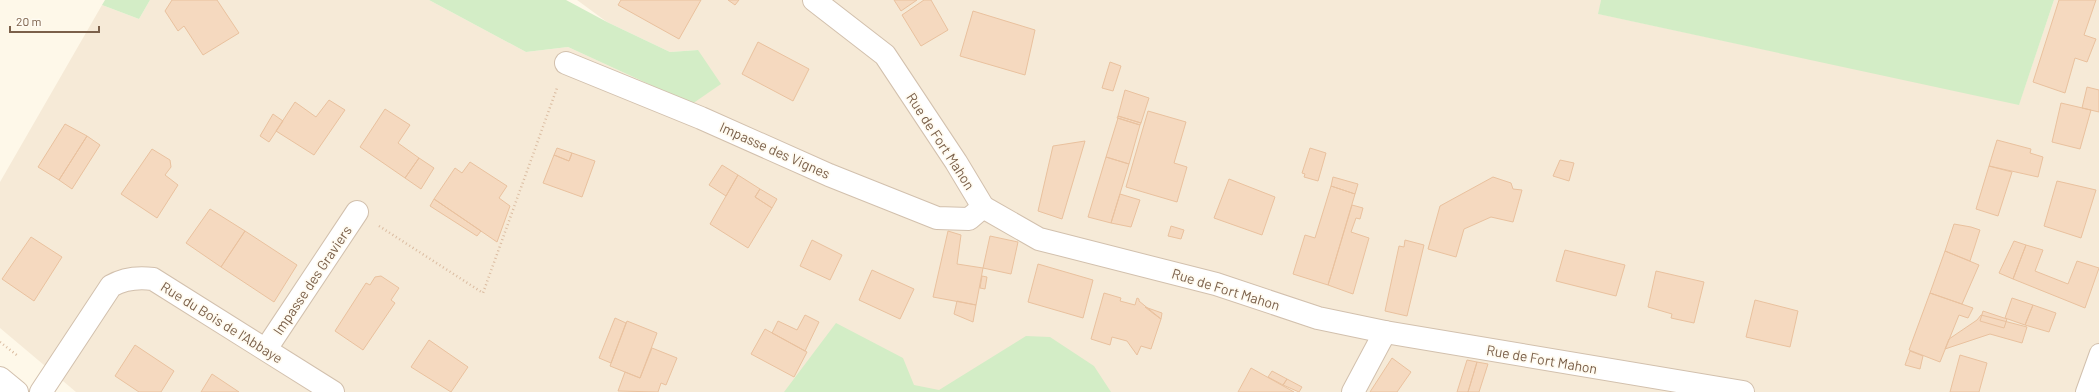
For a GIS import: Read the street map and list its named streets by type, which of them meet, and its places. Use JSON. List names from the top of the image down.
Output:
{
  "streets": {
    "street": [
      "Rue de Fort Mahon",
      "Impasse des Vignes",
      "Impasse des Graviers",
      "Rue du Bois de l'Abbaye"
    ]
  },
  "crossings": [
    ["Rue de Fort Mahon", "Impasse des Vignes"],
    ["Impasse des Graviers", "Rue du Bois de l'Abbaye"]
  ],
  "scale_bar": "20 m"
}
